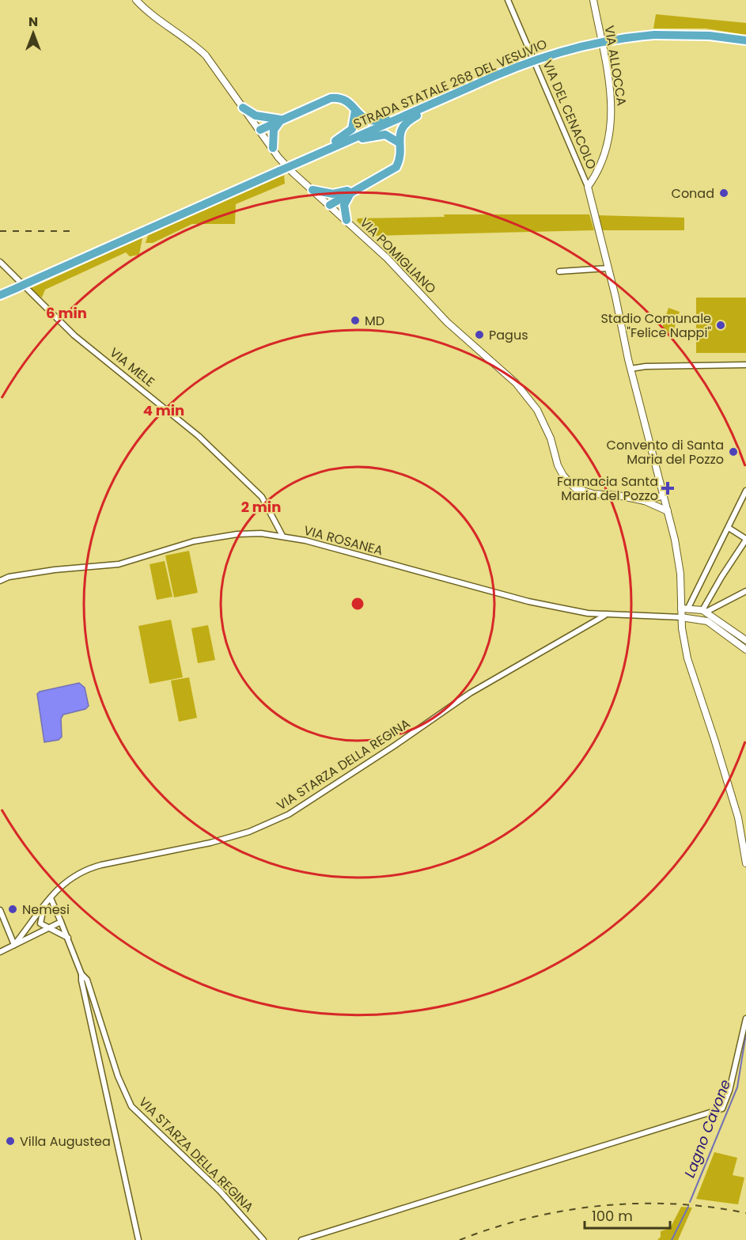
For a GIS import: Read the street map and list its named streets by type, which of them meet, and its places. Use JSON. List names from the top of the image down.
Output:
{
  "streets": {
    "highway": ["STRADA STATALE 268 DEL VESUVIO"],
    "street": [
      "VIA ALLOCCA",
      "VIA DEL CENACOLO",
      "VIA POMIGLIANO",
      "VIA MELE",
      "VIA ROSANEA",
      "VIA STARZA DELLA REGINA"
    ]
  },
  "crossings": [
    ["VIA ALLOCCA", "VIA DEL CENACOLO"],
    ["VIA MELE", "VIA ROSANEA"],
    ["VIA ROSANEA", "VIA STARZA DELLA REGINA"]
  ],
  "water": ["Lagno Cavone"],
  "places": {
    "other": [
      "Conad",
      "MD",
      "Stadio Comunale \"Felice Nappi\"",
      "Pagus",
      "Convento di Santa Maria del Pozzo",
      "Nemesi",
      "Villa Augustea"
    ],
    "health": ["Farmacia Santa Maria del Pozzo"]
  },
  "scale_bar": "100 m",
  "north": "top",
  "rings": ["6 min", "4 min", "2 min"]
}
